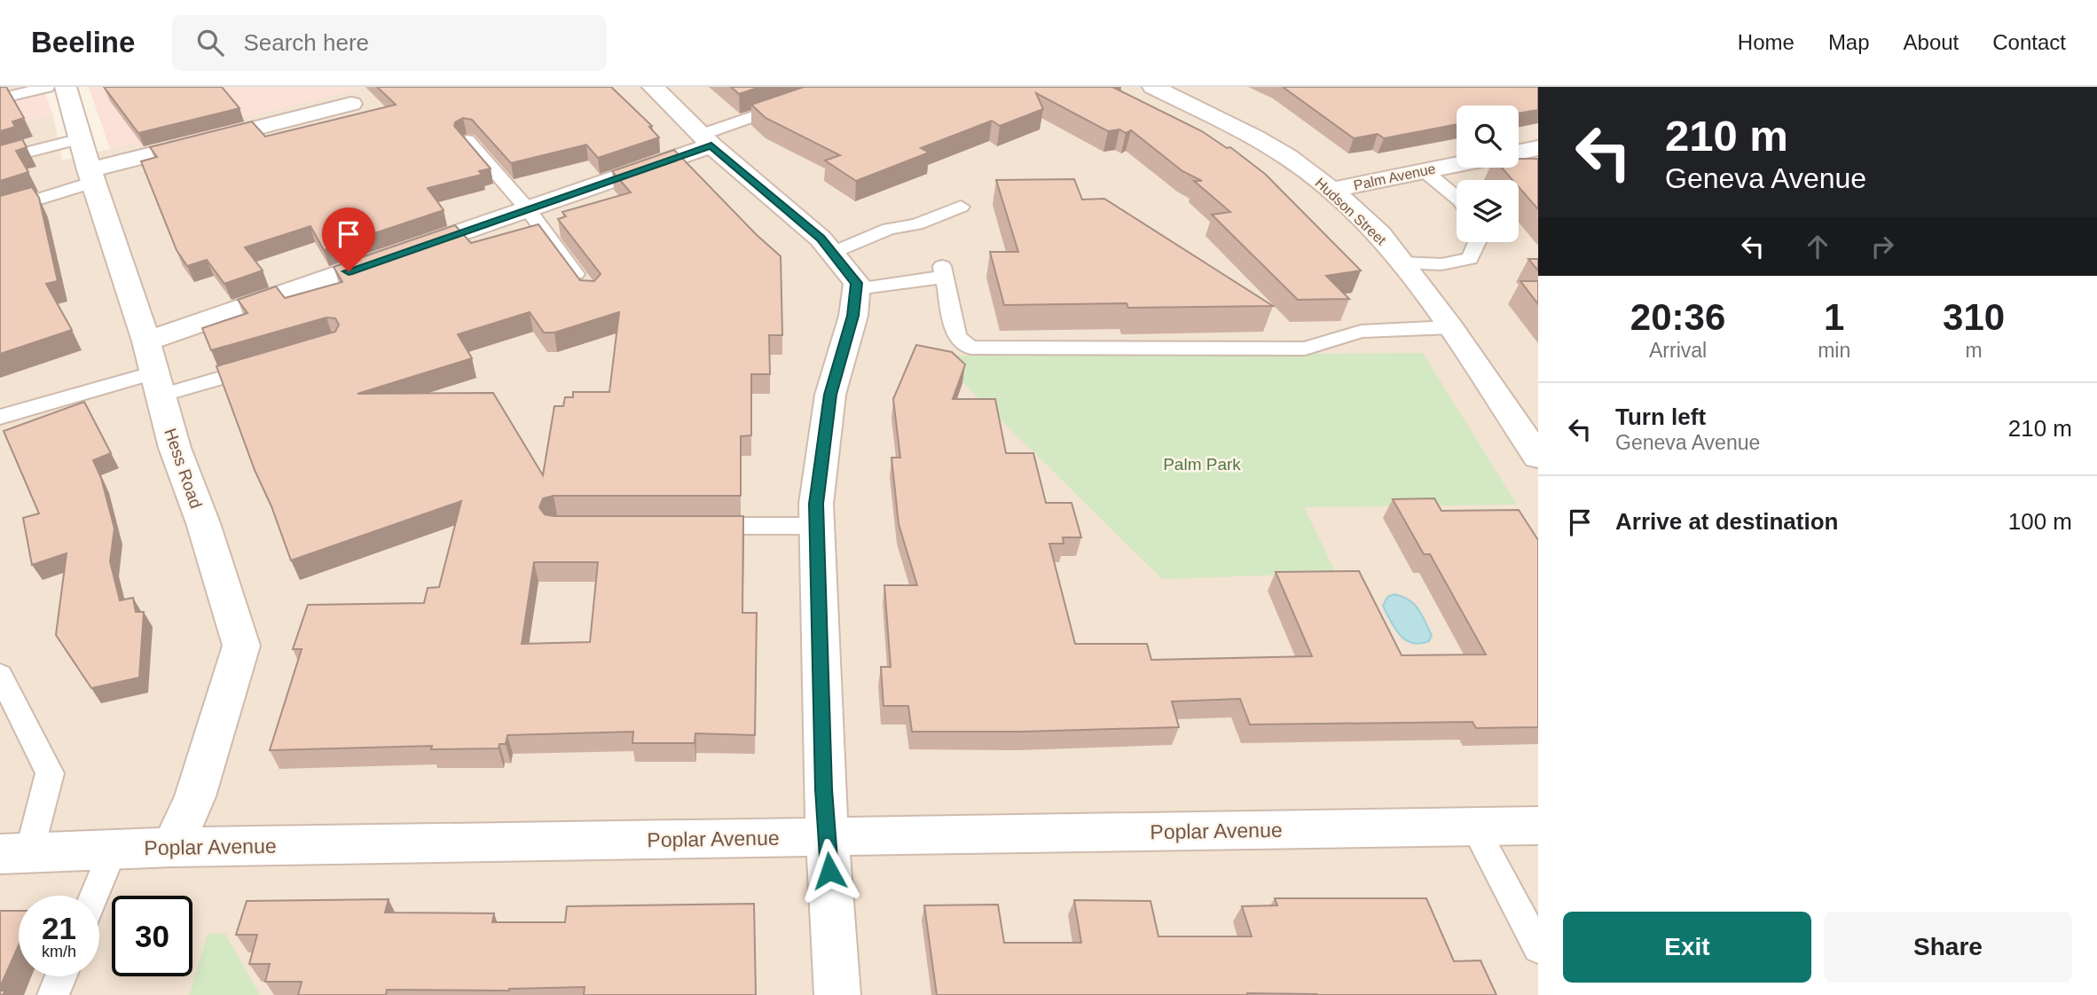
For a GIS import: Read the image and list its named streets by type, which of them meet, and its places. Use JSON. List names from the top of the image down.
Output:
{
  "streets": {
    "street": [
      "Palm Avenue",
      "Hudson Street",
      "Hess Road",
      "Poplar Avenue"
    ]
  },
  "crossings": [
    ["Palm Avenue", "Hudson Street"],
    ["Hess Road", "Poplar Avenue"]
  ],
  "parks": ["Palm Park"],
  "page": {
    "header": "Beeline",
    "search": "Search here",
    "nav": [
      "Home",
      "Map",
      "About",
      "Contact"
    ],
    "turn": ["210 m", "Geneva Avenue"],
    "eta": [
      "20:36",
      "Arrival",
      "1",
      "min",
      "310",
      "m"
    ],
    "list": [
      {
        "name": "Turn left",
        "note": "Geneva Avenue",
        "value": "210 m"
      },
      {
        "name": "Arrive at destination",
        "value": "100 m"
      }
    ],
    "speed": "21 km/h",
    "limit": "30",
    "buttons": ["Exit", "Share"]
  }
}
